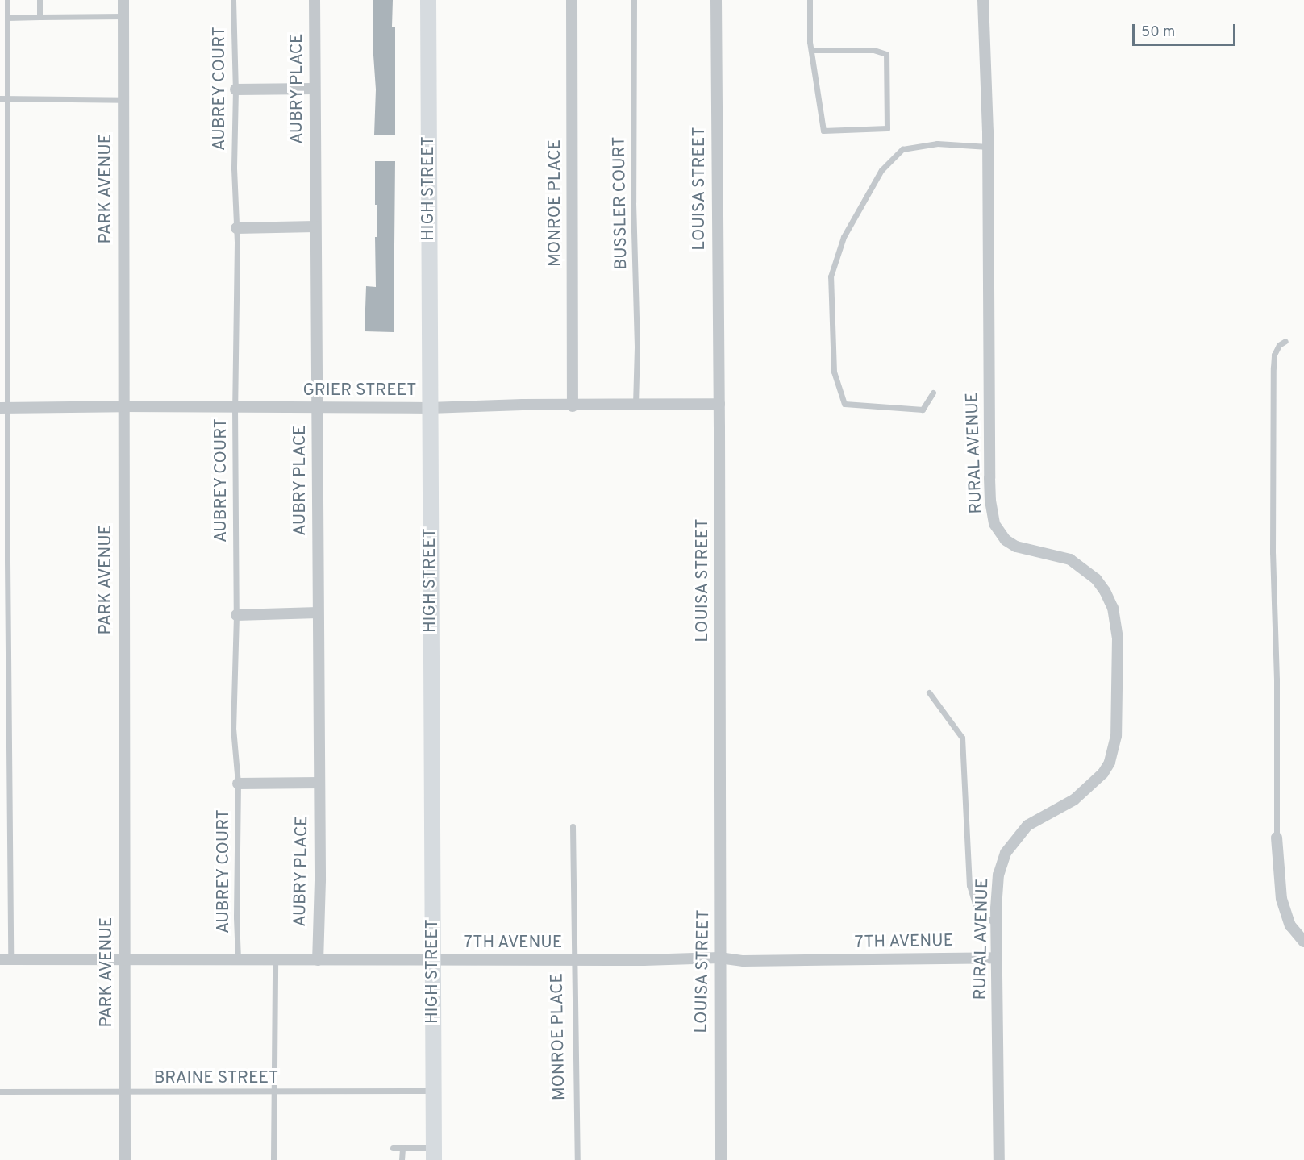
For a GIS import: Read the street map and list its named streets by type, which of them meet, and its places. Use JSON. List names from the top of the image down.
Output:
{
  "streets": {
    "main road": ["HIGH STREET"],
    "street": [
      "AUBRY PLACE",
      "PARK AVENUE",
      "LOUISA STREET",
      "MONROE PLACE",
      "GRIER STREET",
      "RURAL AVENUE",
      "7TH AVENUE"
    ],
    "lane": ["AUBREY COURT", "BUSSLER COURT", "BRAINE STREET"]
  },
  "crossings": [
    ["AUBREY COURT", "GRIER STREET"],
    ["AUBREY COURT", "7TH AVENUE"],
    ["AUBRY PLACE", "GRIER STREET"],
    ["AUBRY PLACE", "7TH AVENUE"],
    ["PARK AVENUE", "GRIER STREET"],
    ["PARK AVENUE", "7TH AVENUE"],
    ["PARK AVENUE", "BRAINE STREET"],
    ["HIGH STREET", "GRIER STREET"],
    ["HIGH STREET", "7TH AVENUE"],
    ["HIGH STREET", "BRAINE STREET"],
    ["LOUISA STREET", "GRIER STREET"],
    ["LOUISA STREET", "7TH AVENUE"],
    ["MONROE PLACE", "GRIER STREET"],
    ["MONROE PLACE", "7TH AVENUE"],
    ["BUSSLER COURT", "GRIER STREET"],
    ["RURAL AVENUE", "7TH AVENUE"]
  ],
  "scale_bar": "50 m"
}
